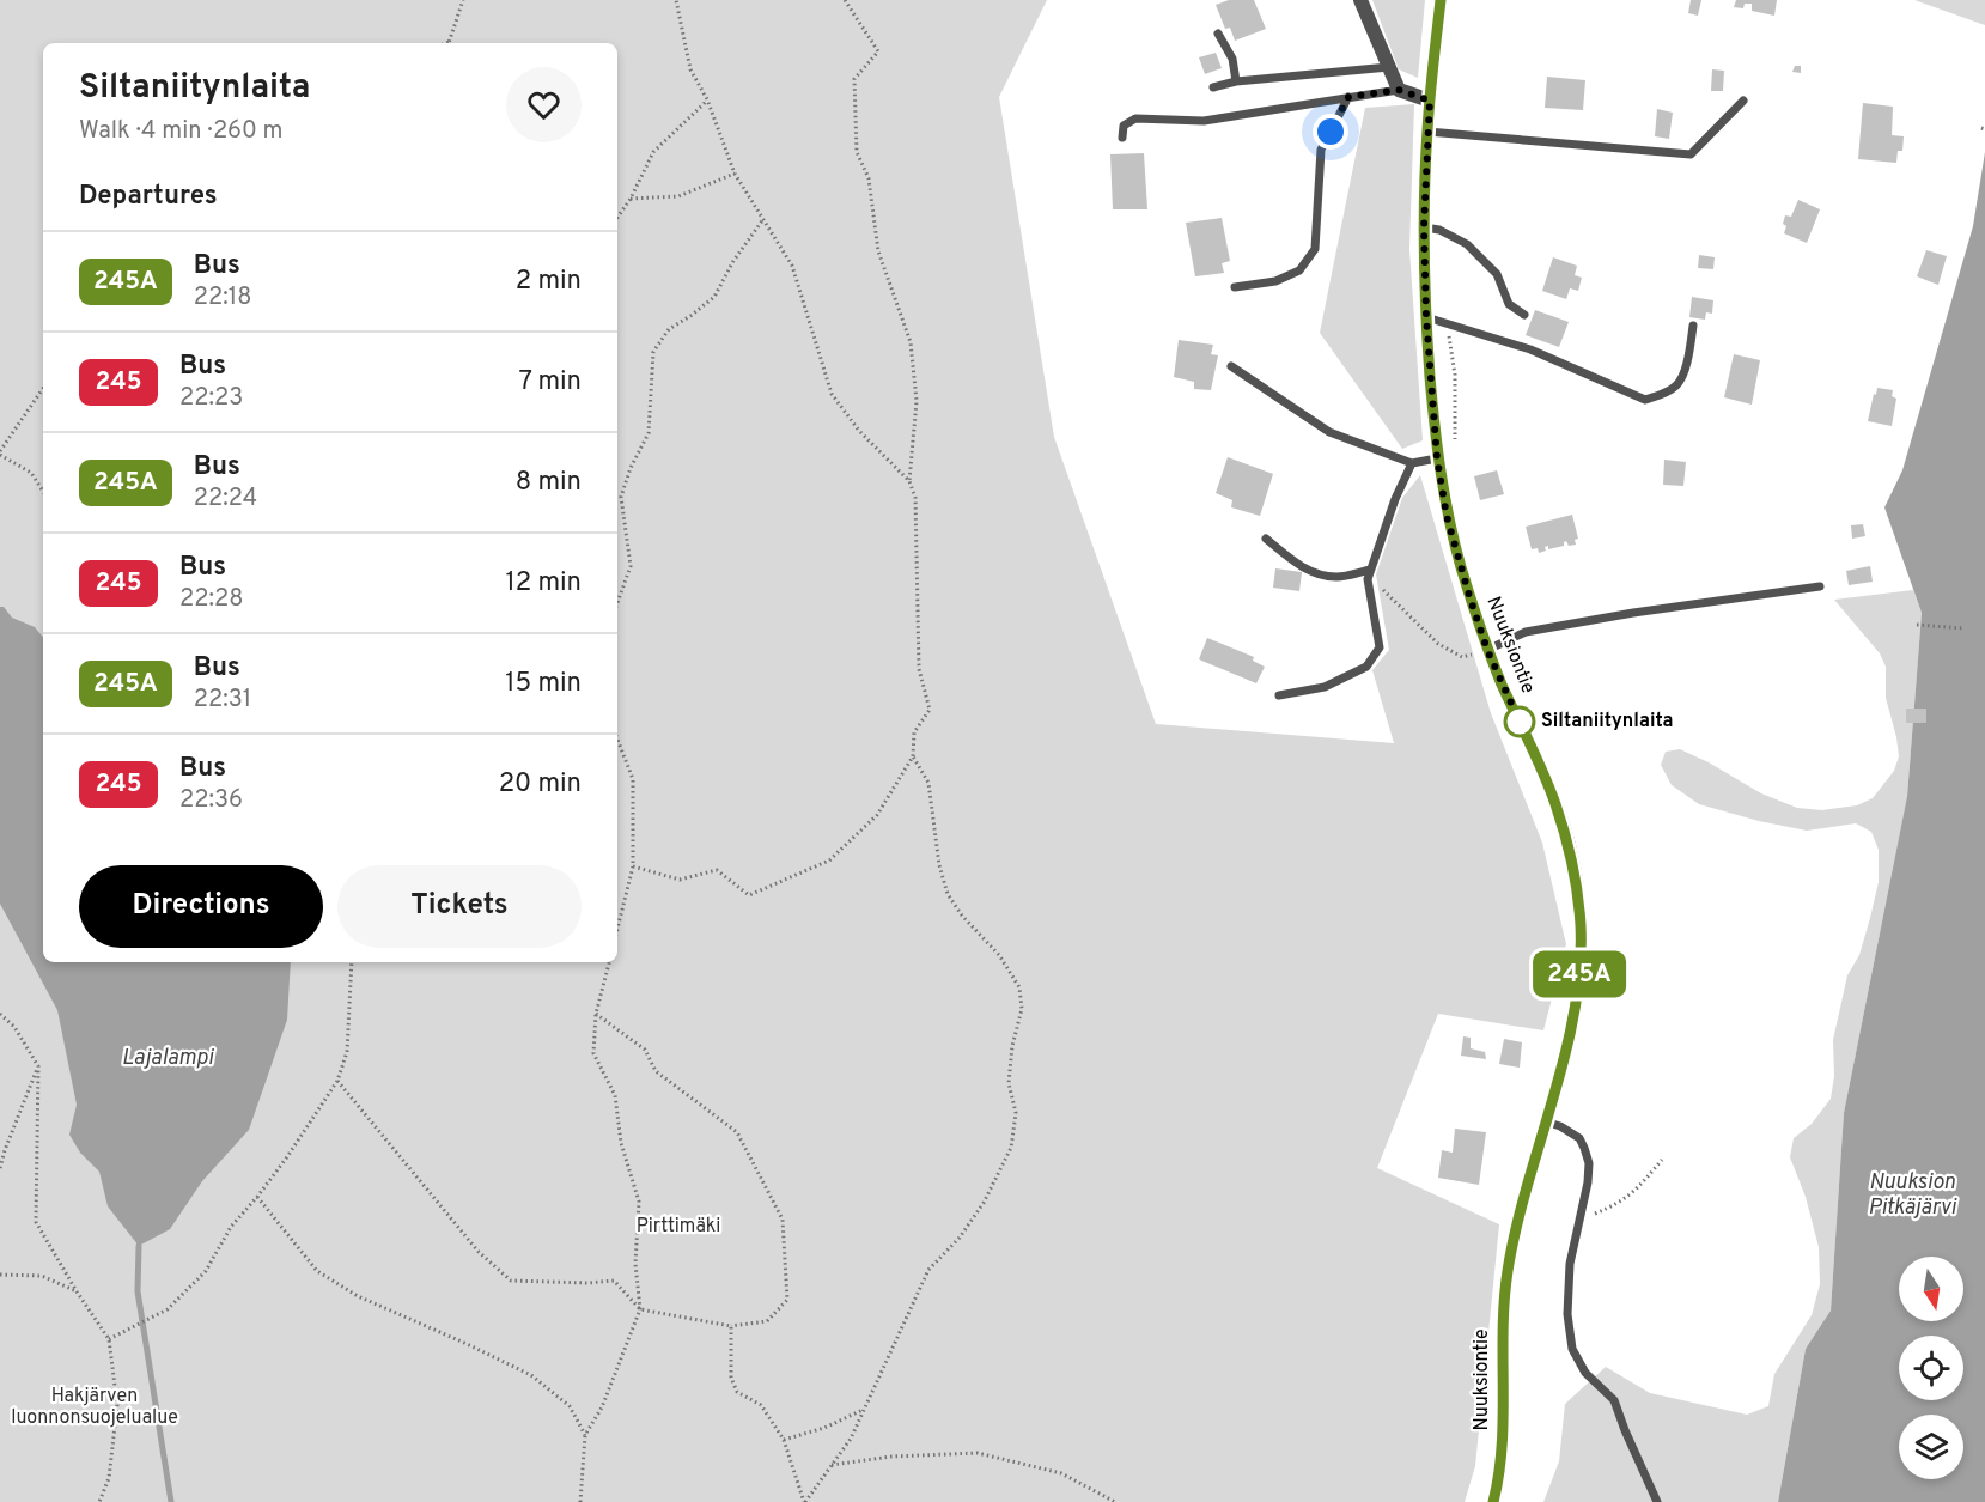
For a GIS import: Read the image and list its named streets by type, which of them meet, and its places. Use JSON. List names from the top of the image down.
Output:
{
  "streets": {
    "street": ["Nuuksiontie"]
  },
  "water": ["Lajalampi", "Nuuksion Pitkäjärvi"],
  "parks": ["Pirttimäki", "Hakjärven luonnonsuojelualue"],
  "places": ["Siltaniitynlaita"],
  "lines": ["bus line 245A"],
  "north": "bottom",
  "page": {
    "on_map": "245A",
    "heading": [
      ["Siltaniitynlaita", "Walk · 4 min · 260 m"],
      "Departures"
    ],
    "list": [
      {
        "mark": "245A",
        "name": "Bus",
        "note": "22:18",
        "value": "2 min"
      },
      {
        "mark": "245",
        "name": "Bus",
        "note": "22:23",
        "value": "7 min"
      },
      {
        "mark": "245A",
        "name": "Bus",
        "note": "22:24",
        "value": "8 min"
      },
      {
        "mark": "245",
        "name": "Bus",
        "note": "22:28",
        "value": "12 min"
      },
      {
        "mark": "245A",
        "name": "Bus",
        "note": "22:31",
        "value": "15 min"
      },
      {
        "mark": "245",
        "name": "Bus",
        "note": "22:36",
        "value": "20 min"
      }
    ],
    "buttons": ["Directions", "Tickets"]
  }
}
